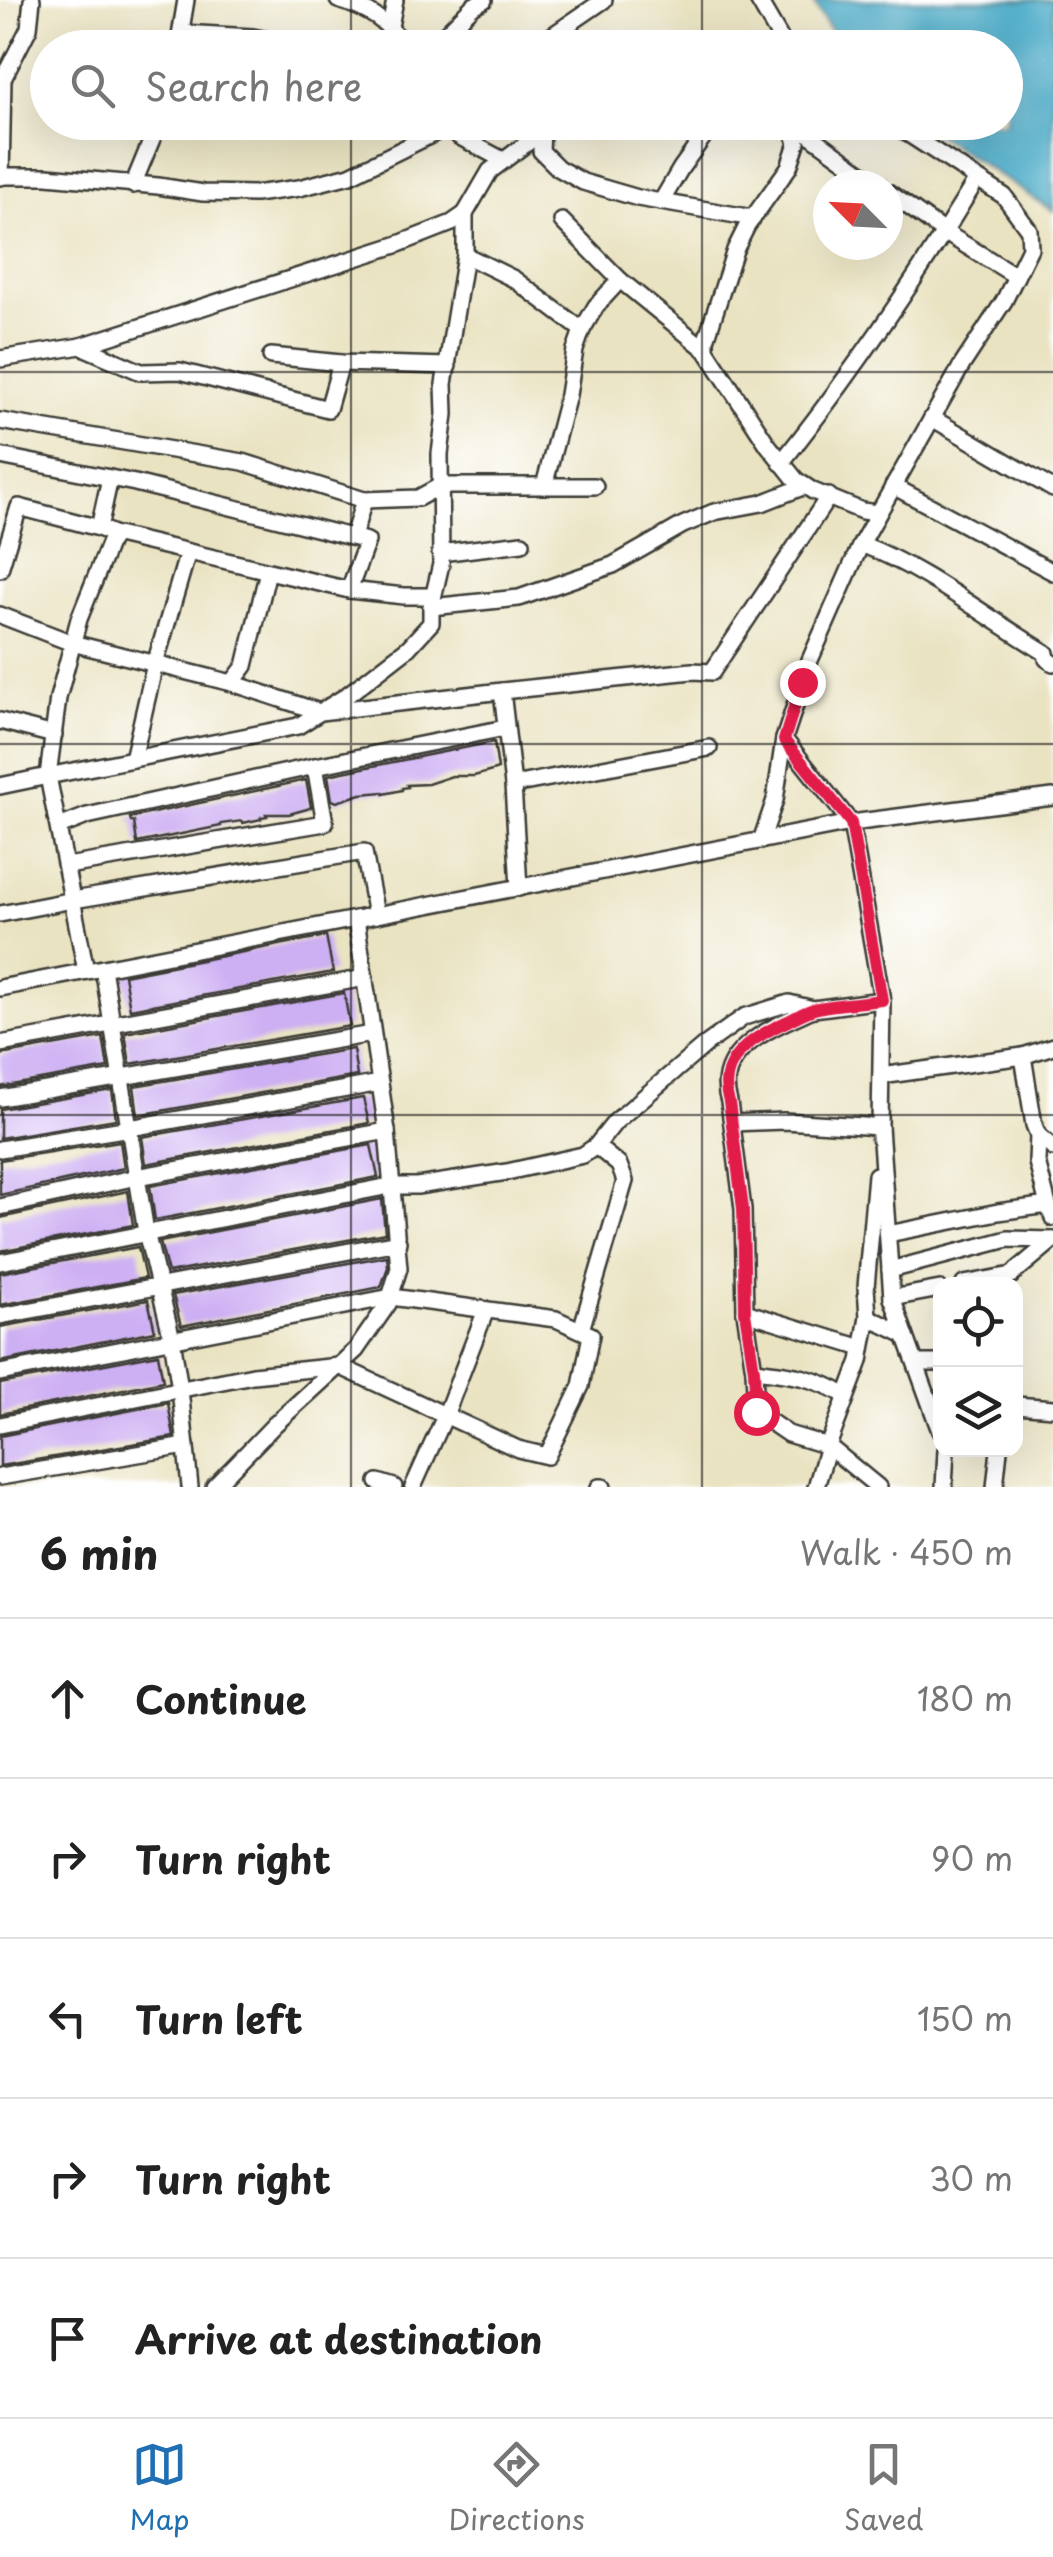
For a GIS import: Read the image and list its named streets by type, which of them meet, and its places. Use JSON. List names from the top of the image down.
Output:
{
  "north": "top left",
  "page": {
    "search": "Search here",
    "heading": ["6 min", "Walk · 450 m"],
    "list": [
      ["Continue", "180 m"],
      ["Turn right", "90 m"],
      ["Turn left", "150 m"],
      ["Turn right", "30 m"],
      "Arrive at destination"
    ],
    "nav": ["Map", "Directions", "Saved"]
  }
}
